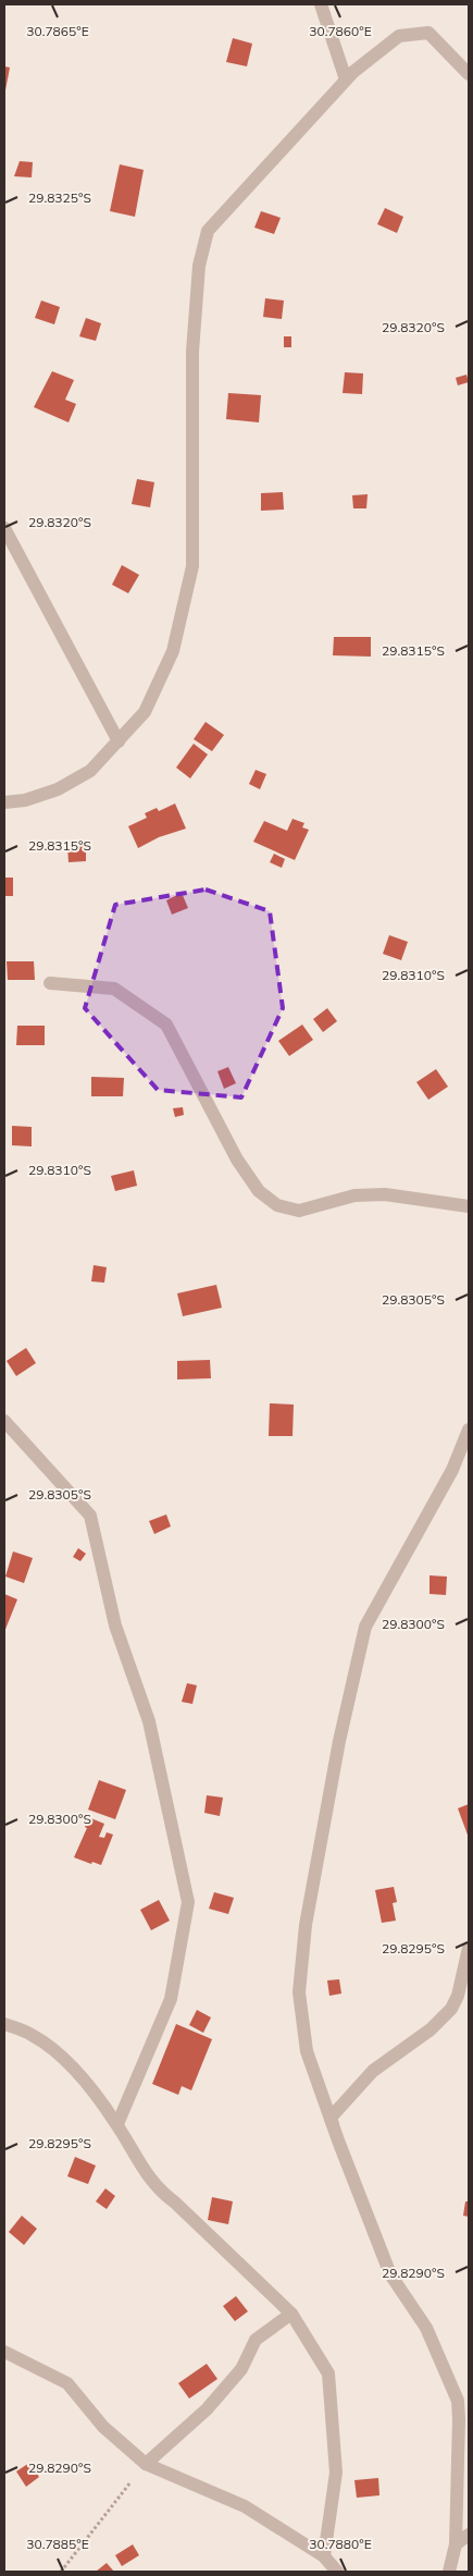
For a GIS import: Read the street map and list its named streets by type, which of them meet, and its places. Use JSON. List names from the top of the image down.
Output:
{
  "coordinates": [
    "30.7865°E",
    "30.7860°E",
    "29.8325°S",
    "29.8320°S",
    "29.8315°S",
    "29.8310°S",
    "29.8305°S",
    "29.8300°S",
    "29.8295°S",
    "29.8290°S",
    "30.7885°E",
    "30.7880°E"
  ]
}
